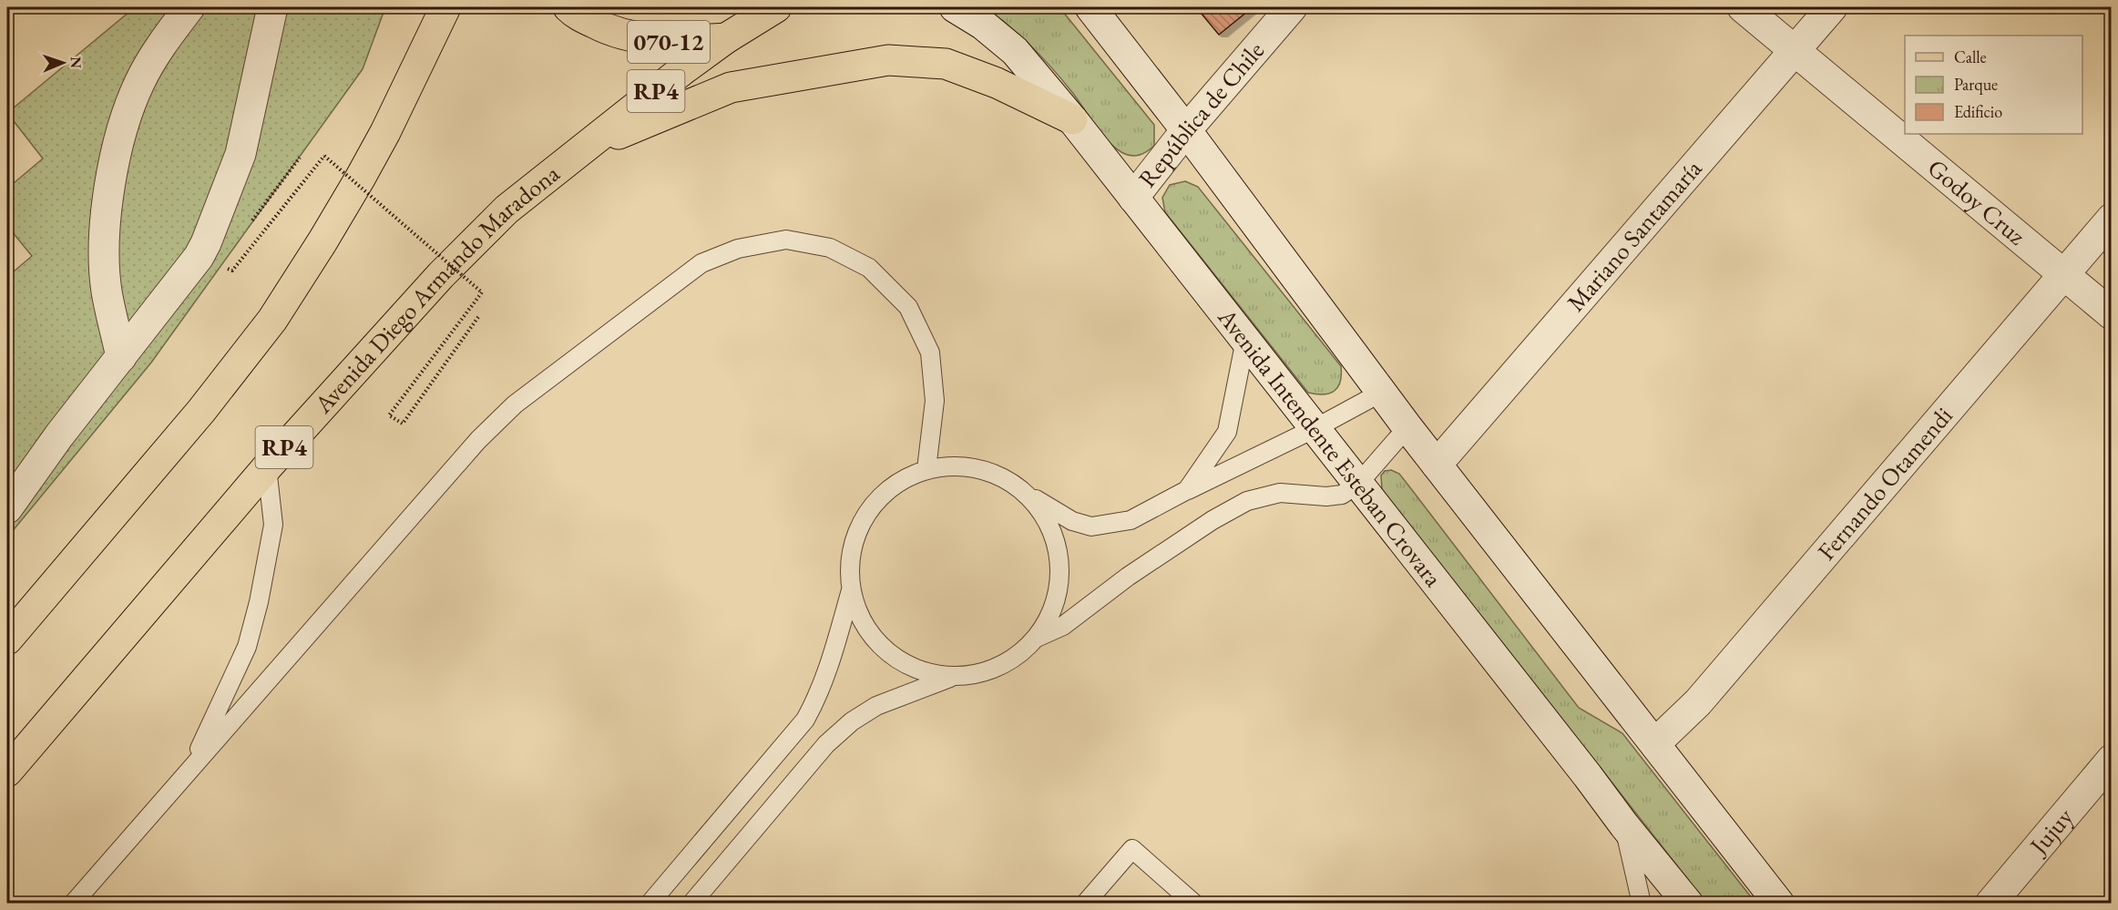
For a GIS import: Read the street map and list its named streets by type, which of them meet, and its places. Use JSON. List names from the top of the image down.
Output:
{
  "streets": {
    "main road": ["070-12", "RP4", "Avenida Diego Armando Maradona"],
    "street": [
      "República de Chile",
      "Godoy Cruz",
      "Mariano Santamaría",
      "Avenida Intendente Esteban Crovara",
      "Fernando Otamendi",
      "Jujuy"
    ]
  },
  "crossings": [
    ["070-12", "RP4"],
    ["070-12", "Avenida Diego Armando Maradona"],
    ["RP4", "Avenida Diego Armando Maradona"],
    ["República de Chile", "Avenida Intendente Esteban Crovara"],
    ["Godoy Cruz", "Mariano Santamaría"],
    ["Godoy Cruz", "Fernando Otamendi"]
  ],
  "legend": ["Calle", "Parque", "Edificio"],
  "north": "right"
}
